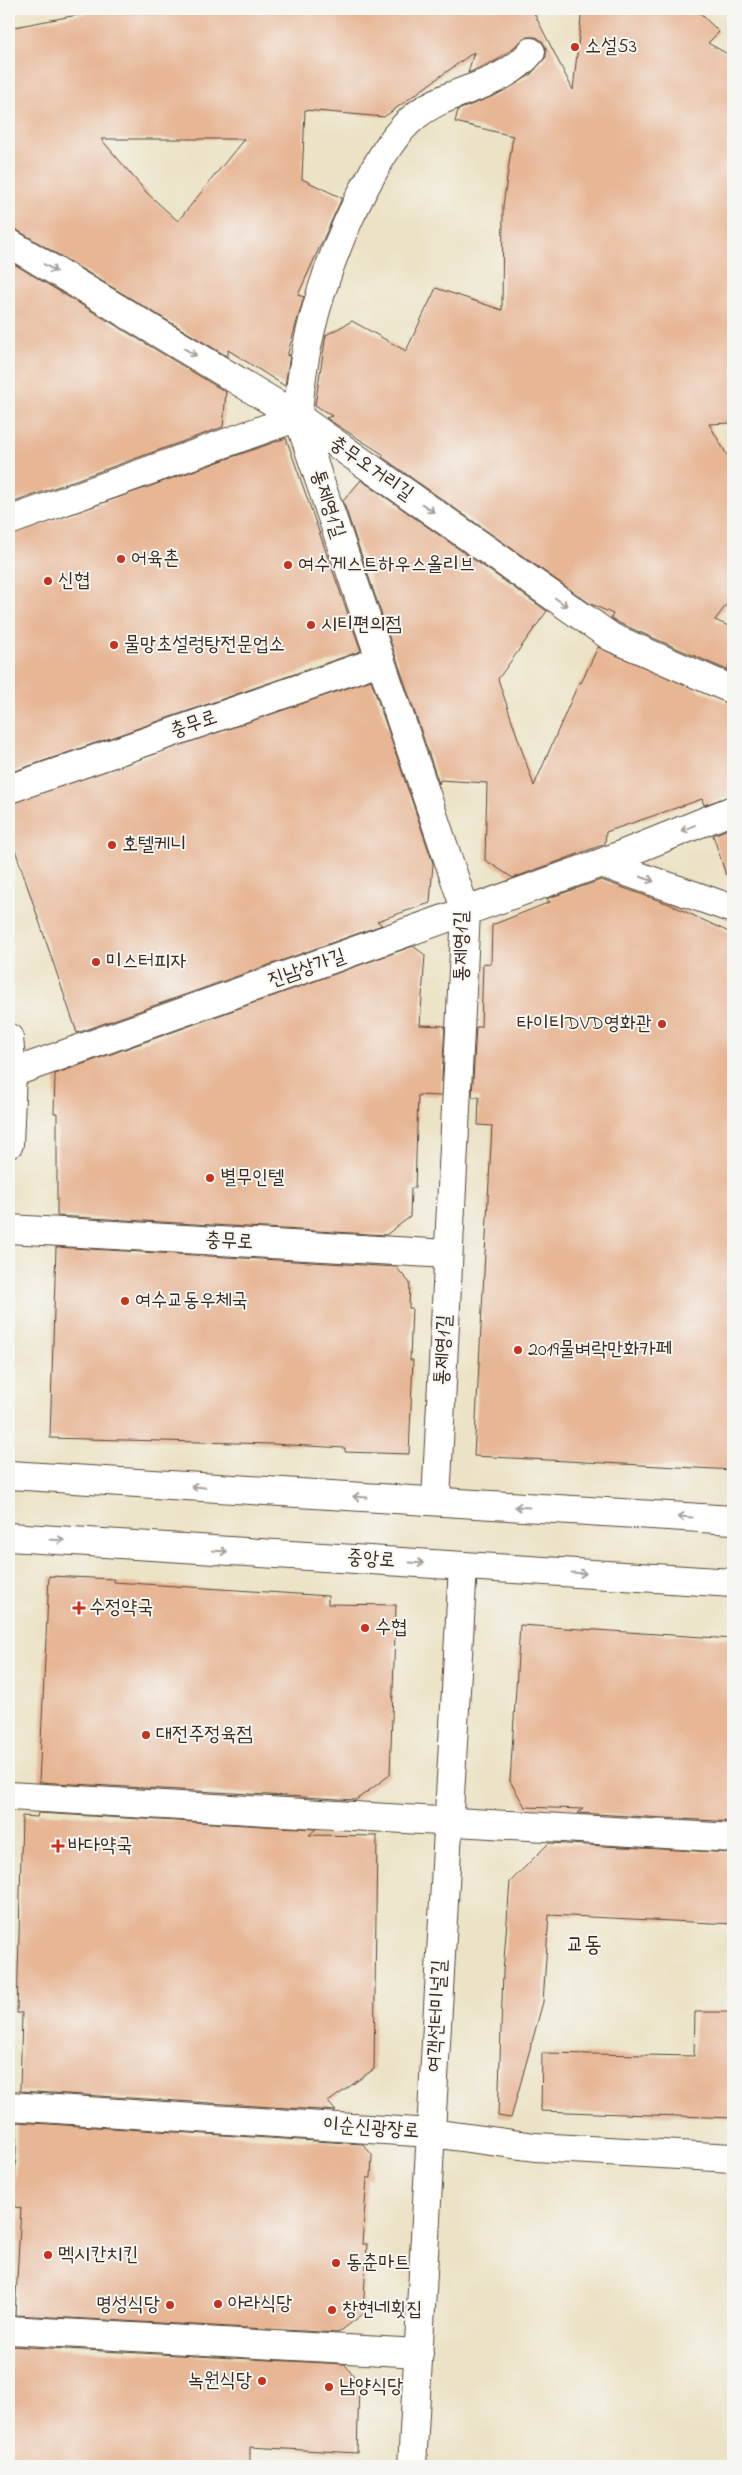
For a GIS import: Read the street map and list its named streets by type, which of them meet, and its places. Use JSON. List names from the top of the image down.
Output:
{
  "streets": {
    "street": [
      "충무오거리길",
      "통제영1길",
      "충무로",
      "진남상가길",
      "중앙로",
      "여객선터미널길",
      "이순신광장로"
    ]
  },
  "crossings": [
    ["충무오거리길", "통제영1길"],
    ["통제영1길", "충무로"],
    ["통제영1길", "진남상가길"],
    ["중앙로", "여객선터미널길"],
    ["여객선터미널길", "이순신광장로"]
  ],
  "one_way": ["충무오거리길"],
  "districts": ["교동"],
  "places": {
    "other": [
      "소설53",
      "어육촌",
      "여수게스트하우스올리브",
      "신협",
      "시티편의점",
      "물망초설렁탕전문업소",
      "호텔케니",
      "미스터피자",
      "타이티DVD영화관",
      "별무인텔",
      "여수교동우체국",
      "2019물벼락만화카페",
      "수협",
      "대전주정육점",
      "멕시칸치킨",
      "동춘마트",
      "아라식당",
      "명성식당",
      "창현네횟집",
      "녹원식당",
      "남양식당"
    ],
    "health": ["수정약국", "바다약국"]
  }
}
